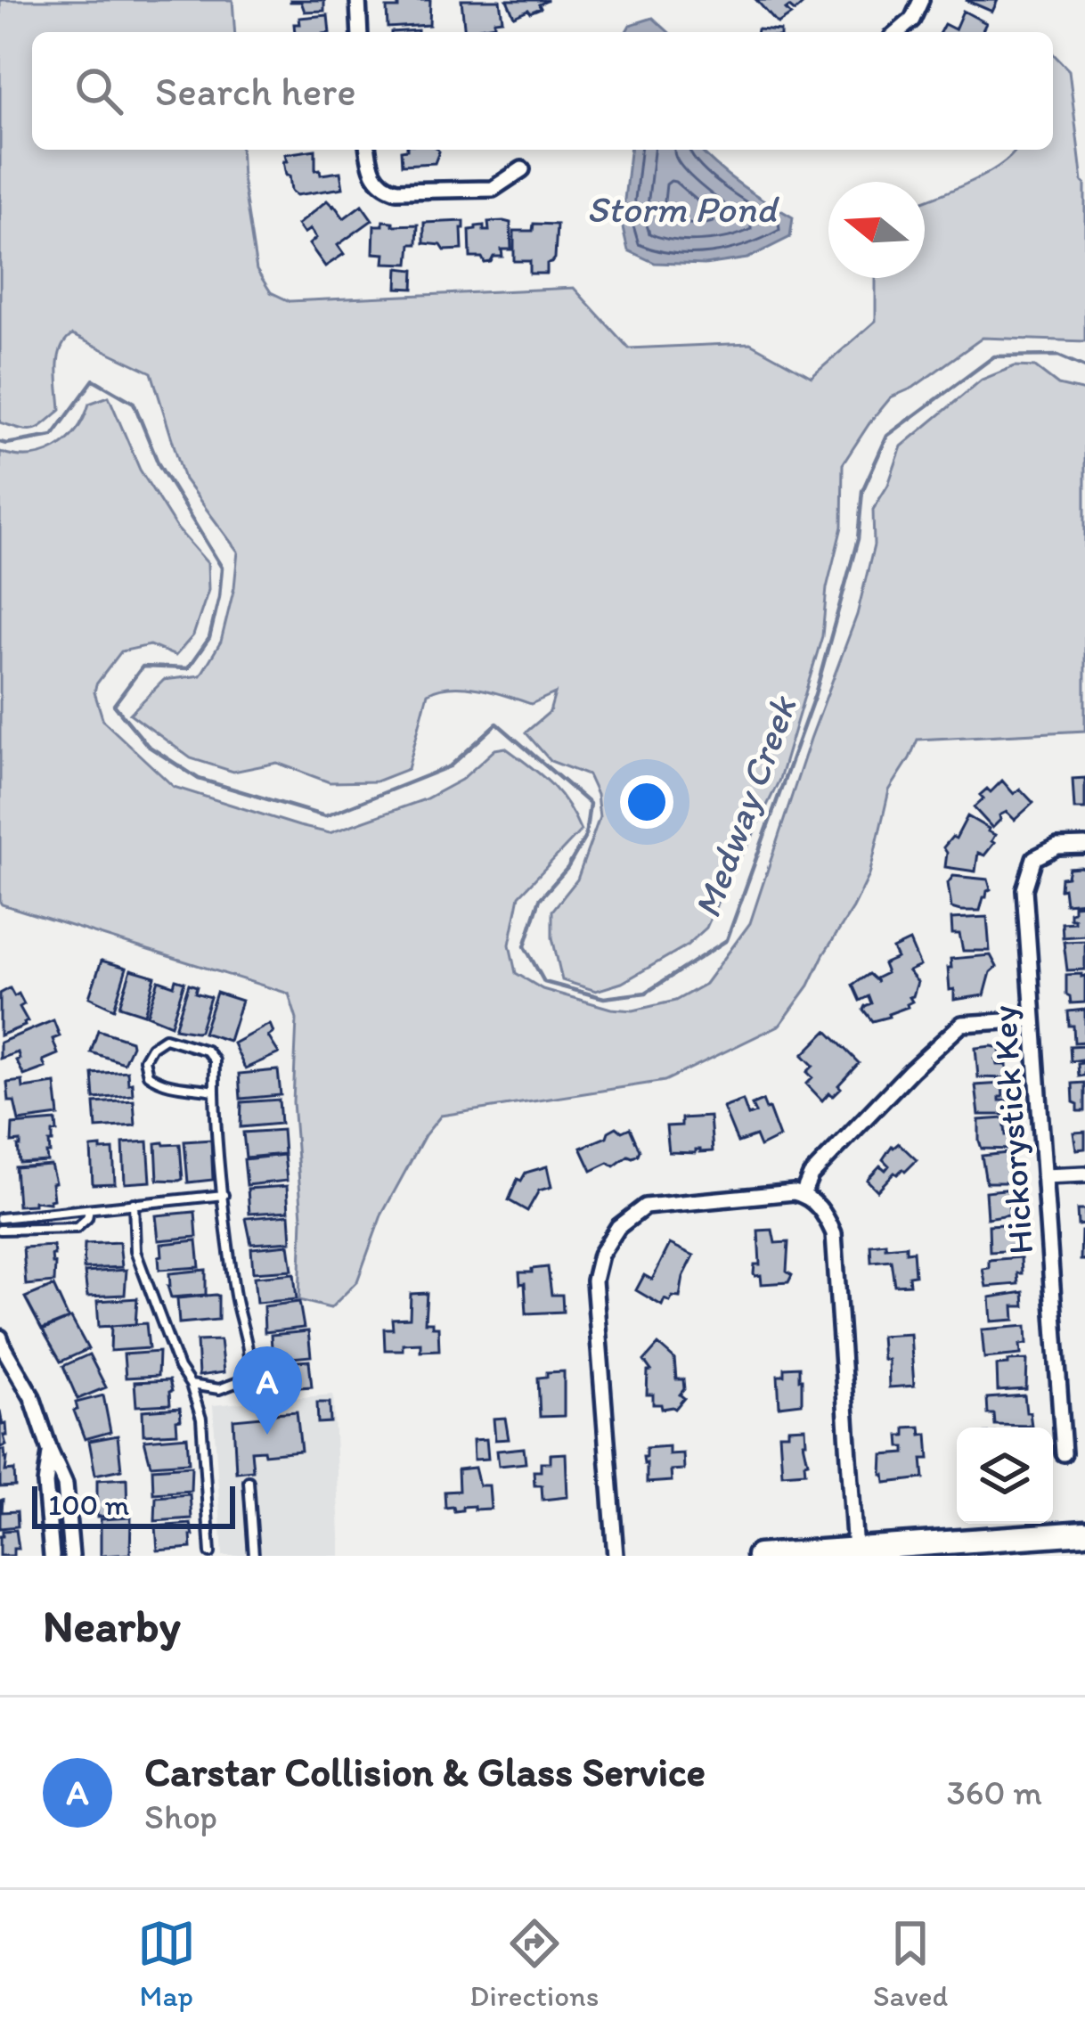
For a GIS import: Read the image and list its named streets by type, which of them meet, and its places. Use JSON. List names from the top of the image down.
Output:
{
  "streets": {
    "street": ["Hickorystick Key"]
  },
  "water": ["Storm Pond", "Medway Creek"],
  "scale_bar": "100 m",
  "north": "left",
  "page": {
    "search": "Search here",
    "pins": "A",
    "scale": "100 m",
    "heading": "Nearby",
    "list": [
      {
        "mark": "A",
        "name": "Carstar Collision & Glass Service",
        "note": "Shop",
        "value": "360 m"
      }
    ],
    "nav": ["Map", "Directions", "Saved"]
  }
}
